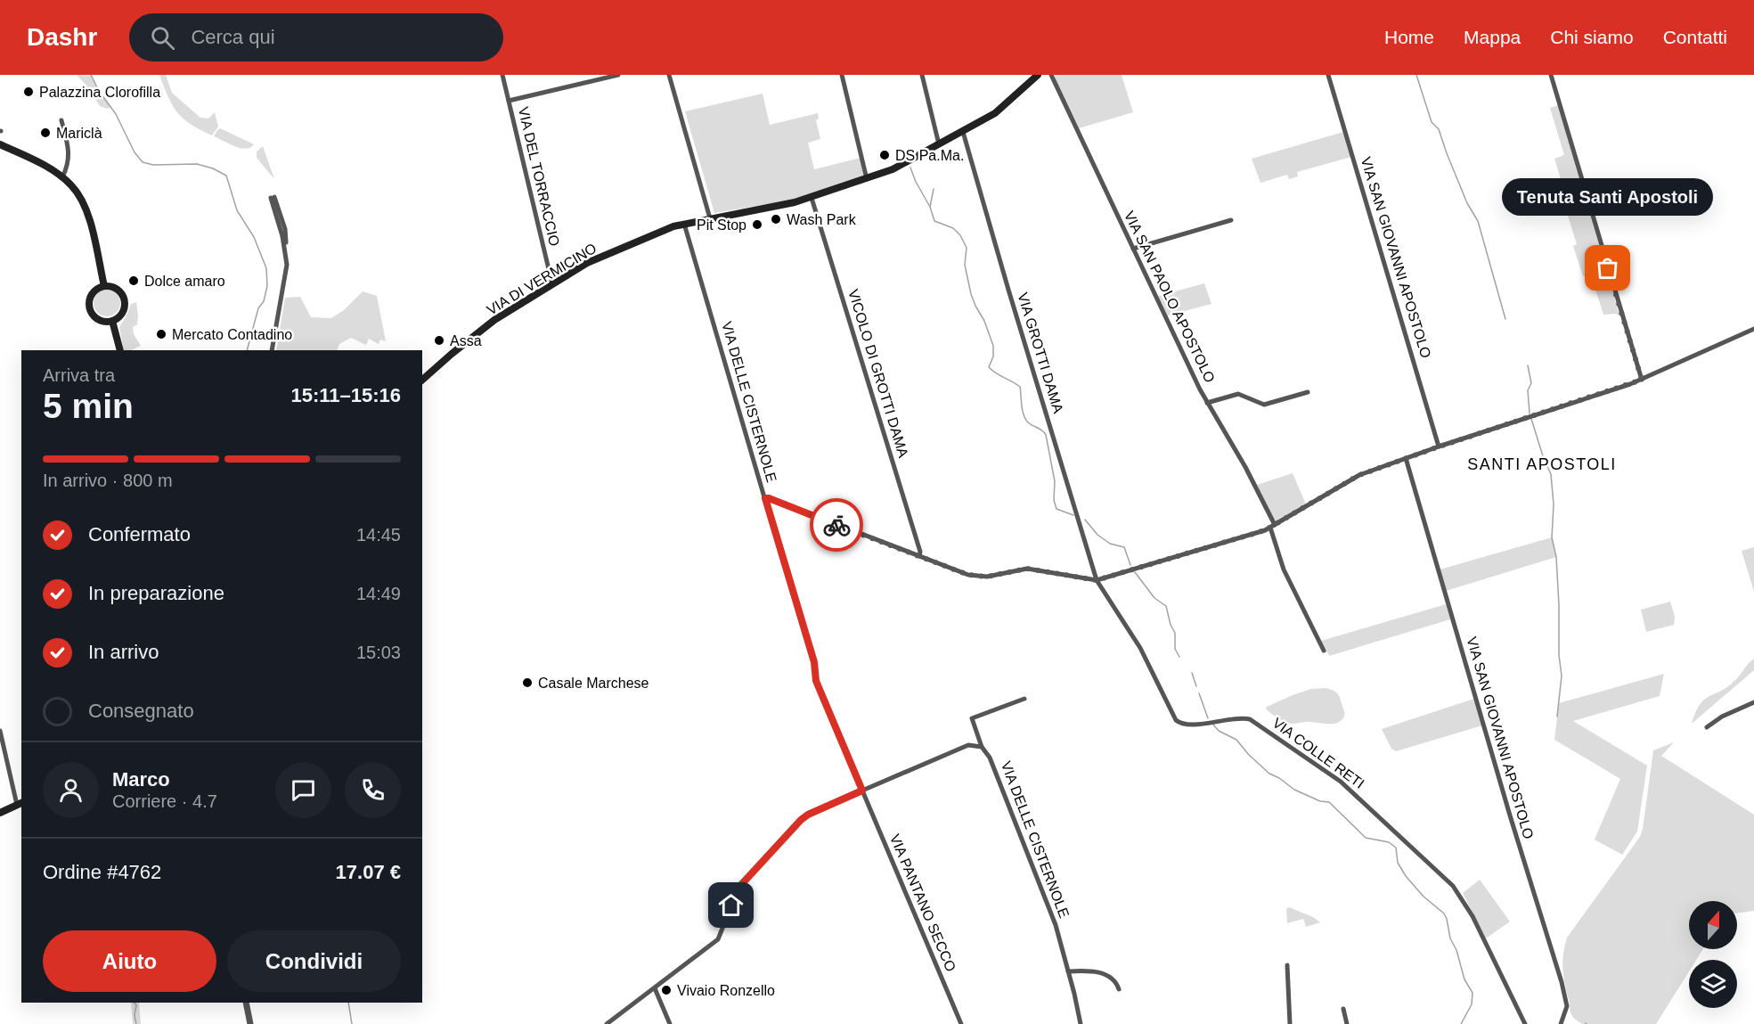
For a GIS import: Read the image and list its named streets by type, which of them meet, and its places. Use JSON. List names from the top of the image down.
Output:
{
  "streets": {
    "main road": ["VIA DI VERMICINO"],
    "street": [
      "VIA DEL TORRACCIO",
      "VIA SAN GIOVANNI APOSTOLO",
      "VIA SAN PAOLO APOSTOLO",
      "VIA GROTTI DAMA",
      "VICOLO DI GROTTI DAMA",
      "VIA DELLE CISTERNOLE",
      "VIA COLLE RETI",
      "VIA PANTANO SECCO"
    ]
  },
  "crossings": [
    ["VIA DEL TORRACCIO", "VIA DI VERMICINO"],
    ["VIA DI VERMICINO", "VIA GROTTI DAMA"],
    ["VIA DI VERMICINO", "VICOLO DI GROTTI DAMA"],
    ["VIA DI VERMICINO", "VIA DELLE CISTERNOLE"],
    ["VIA GROTTI DAMA", "VIA COLLE RETI"],
    ["VIA DELLE CISTERNOLE", "VIA PANTANO SECCO"]
  ],
  "districts": ["SANTI APOSTOLI"],
  "places": [
    "Palazzina Clorofilla",
    "Mariclà",
    "DS Pa.Ma.",
    "Wash Park",
    "Pit Stop",
    "Tenuta Santi Apostoli",
    "Dolce amaro",
    "Mercato Contadino",
    "Assa",
    "Casale Marchese",
    "Vivaio Ronzello"
  ],
  "north": "top",
  "page": {
    "header": "Dashr",
    "search": "Cerca qui",
    "nav": [
      "Home",
      "Mappa",
      "Chi siamo",
      "Contatti"
    ],
    "bubble": "Tenuta Santi Apostoli",
    "heading": ["5 min", "Arriva tra", "15:11–15:16"],
    "panel": [
      "Marco",
      "Corriere · 4.7",
      "Ordine #4762",
      "17.07 €"
    ],
    "bar": "In arrivo · 800 m",
    "list": [
      ["Confermato", "14:45"],
      ["In preparazione", "14:49"],
      ["In arrivo", "15:03"],
      "Consegnato"
    ],
    "buttons": ["Aiuto", "Condividi"]
  }
}
